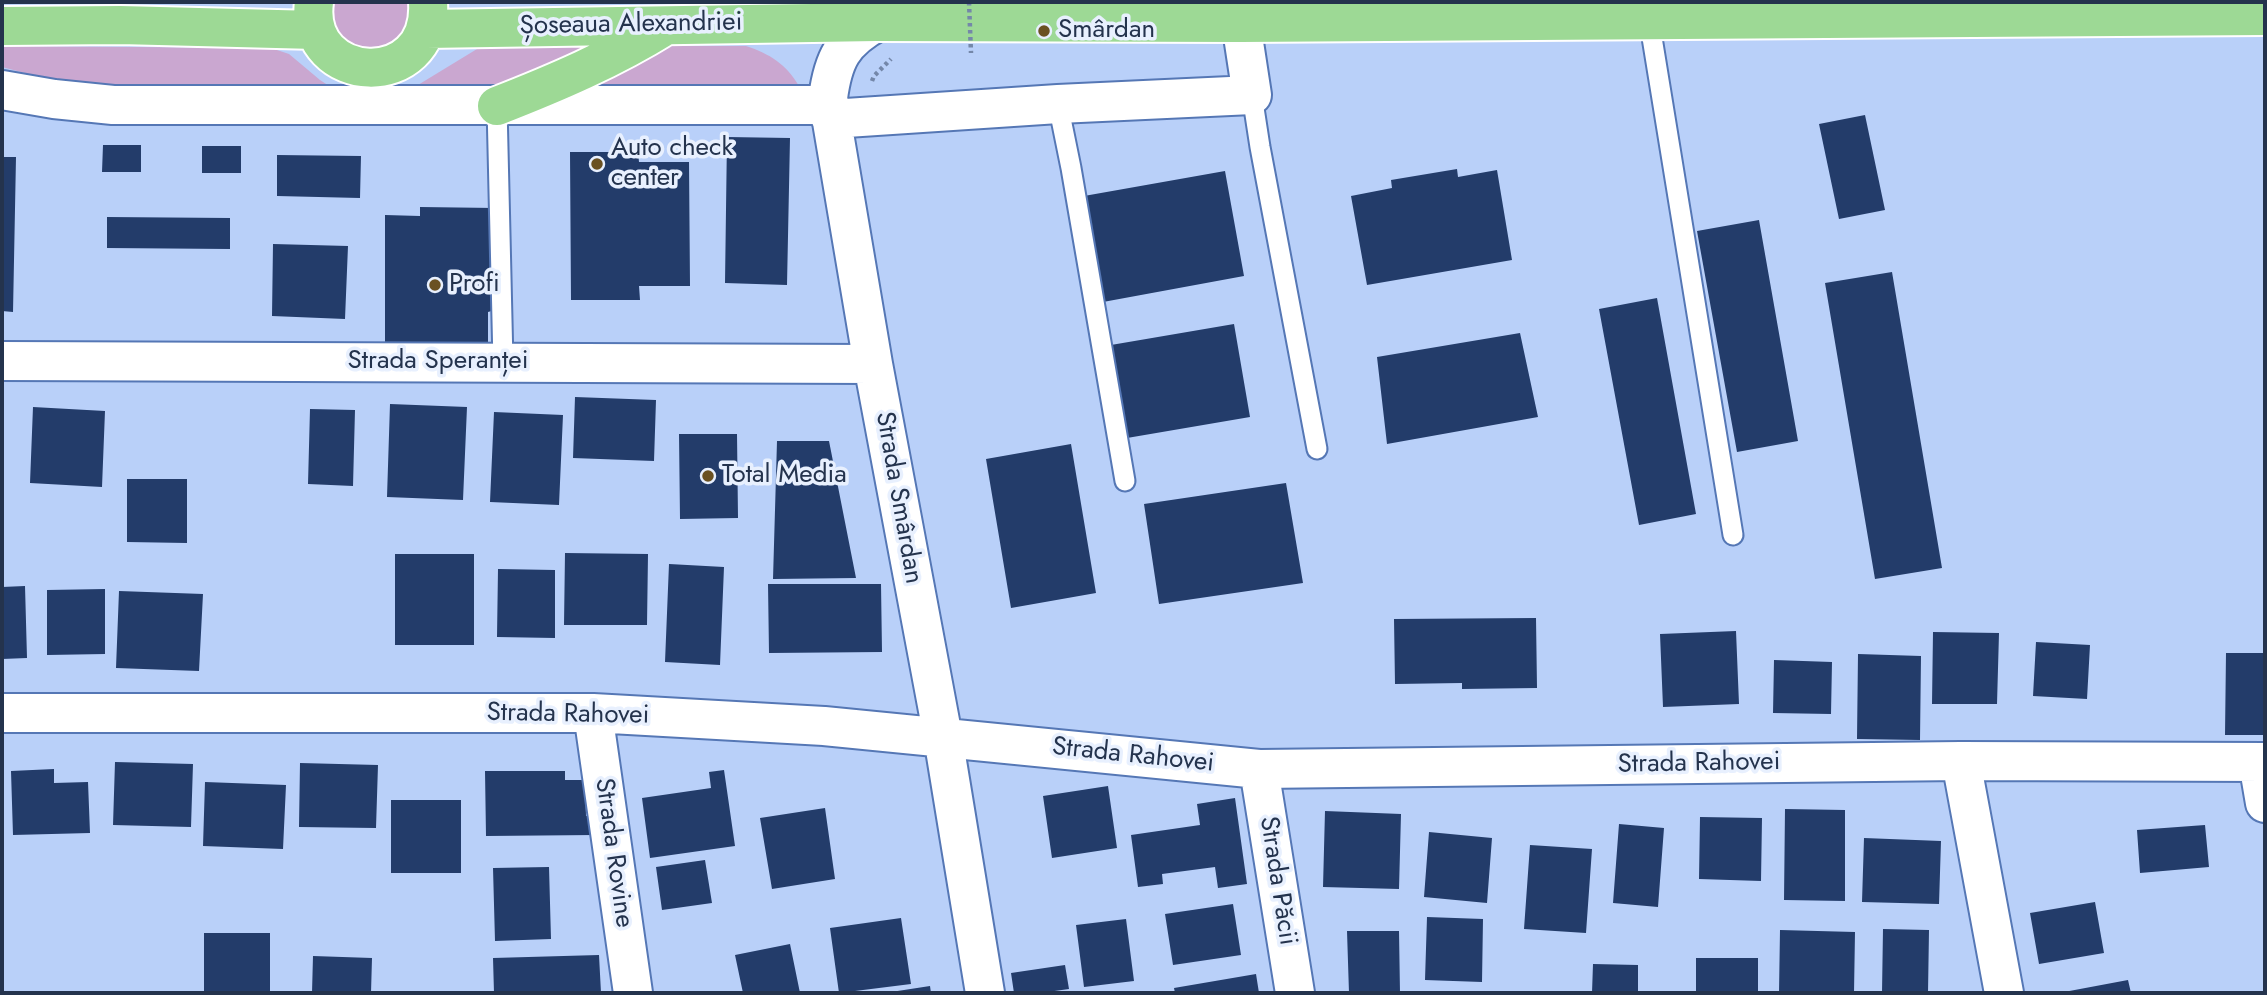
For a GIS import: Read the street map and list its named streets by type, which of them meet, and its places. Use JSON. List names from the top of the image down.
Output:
{
  "streets": {
    "main road": ["Șoseaua Alexandriei"],
    "street": [
      "Strada Speranței",
      "Strada Smârdan",
      "Strada Rahovei",
      "Strada Rovine",
      "Strada Păcii"
    ]
  },
  "crossings": [
    ["Șoseaua Alexandriei", "Strada Smârdan"],
    ["Strada Speranței", "Strada Smârdan"],
    ["Strada Smârdan", "Strada Rahovei"],
    ["Strada Rahovei", "Strada Rovine"],
    ["Strada Rahovei", "Strada Păcii"]
  ],
  "places": [
    "Smârdan",
    "Auto check center",
    "Profi",
    "Total Media"
  ]
}
